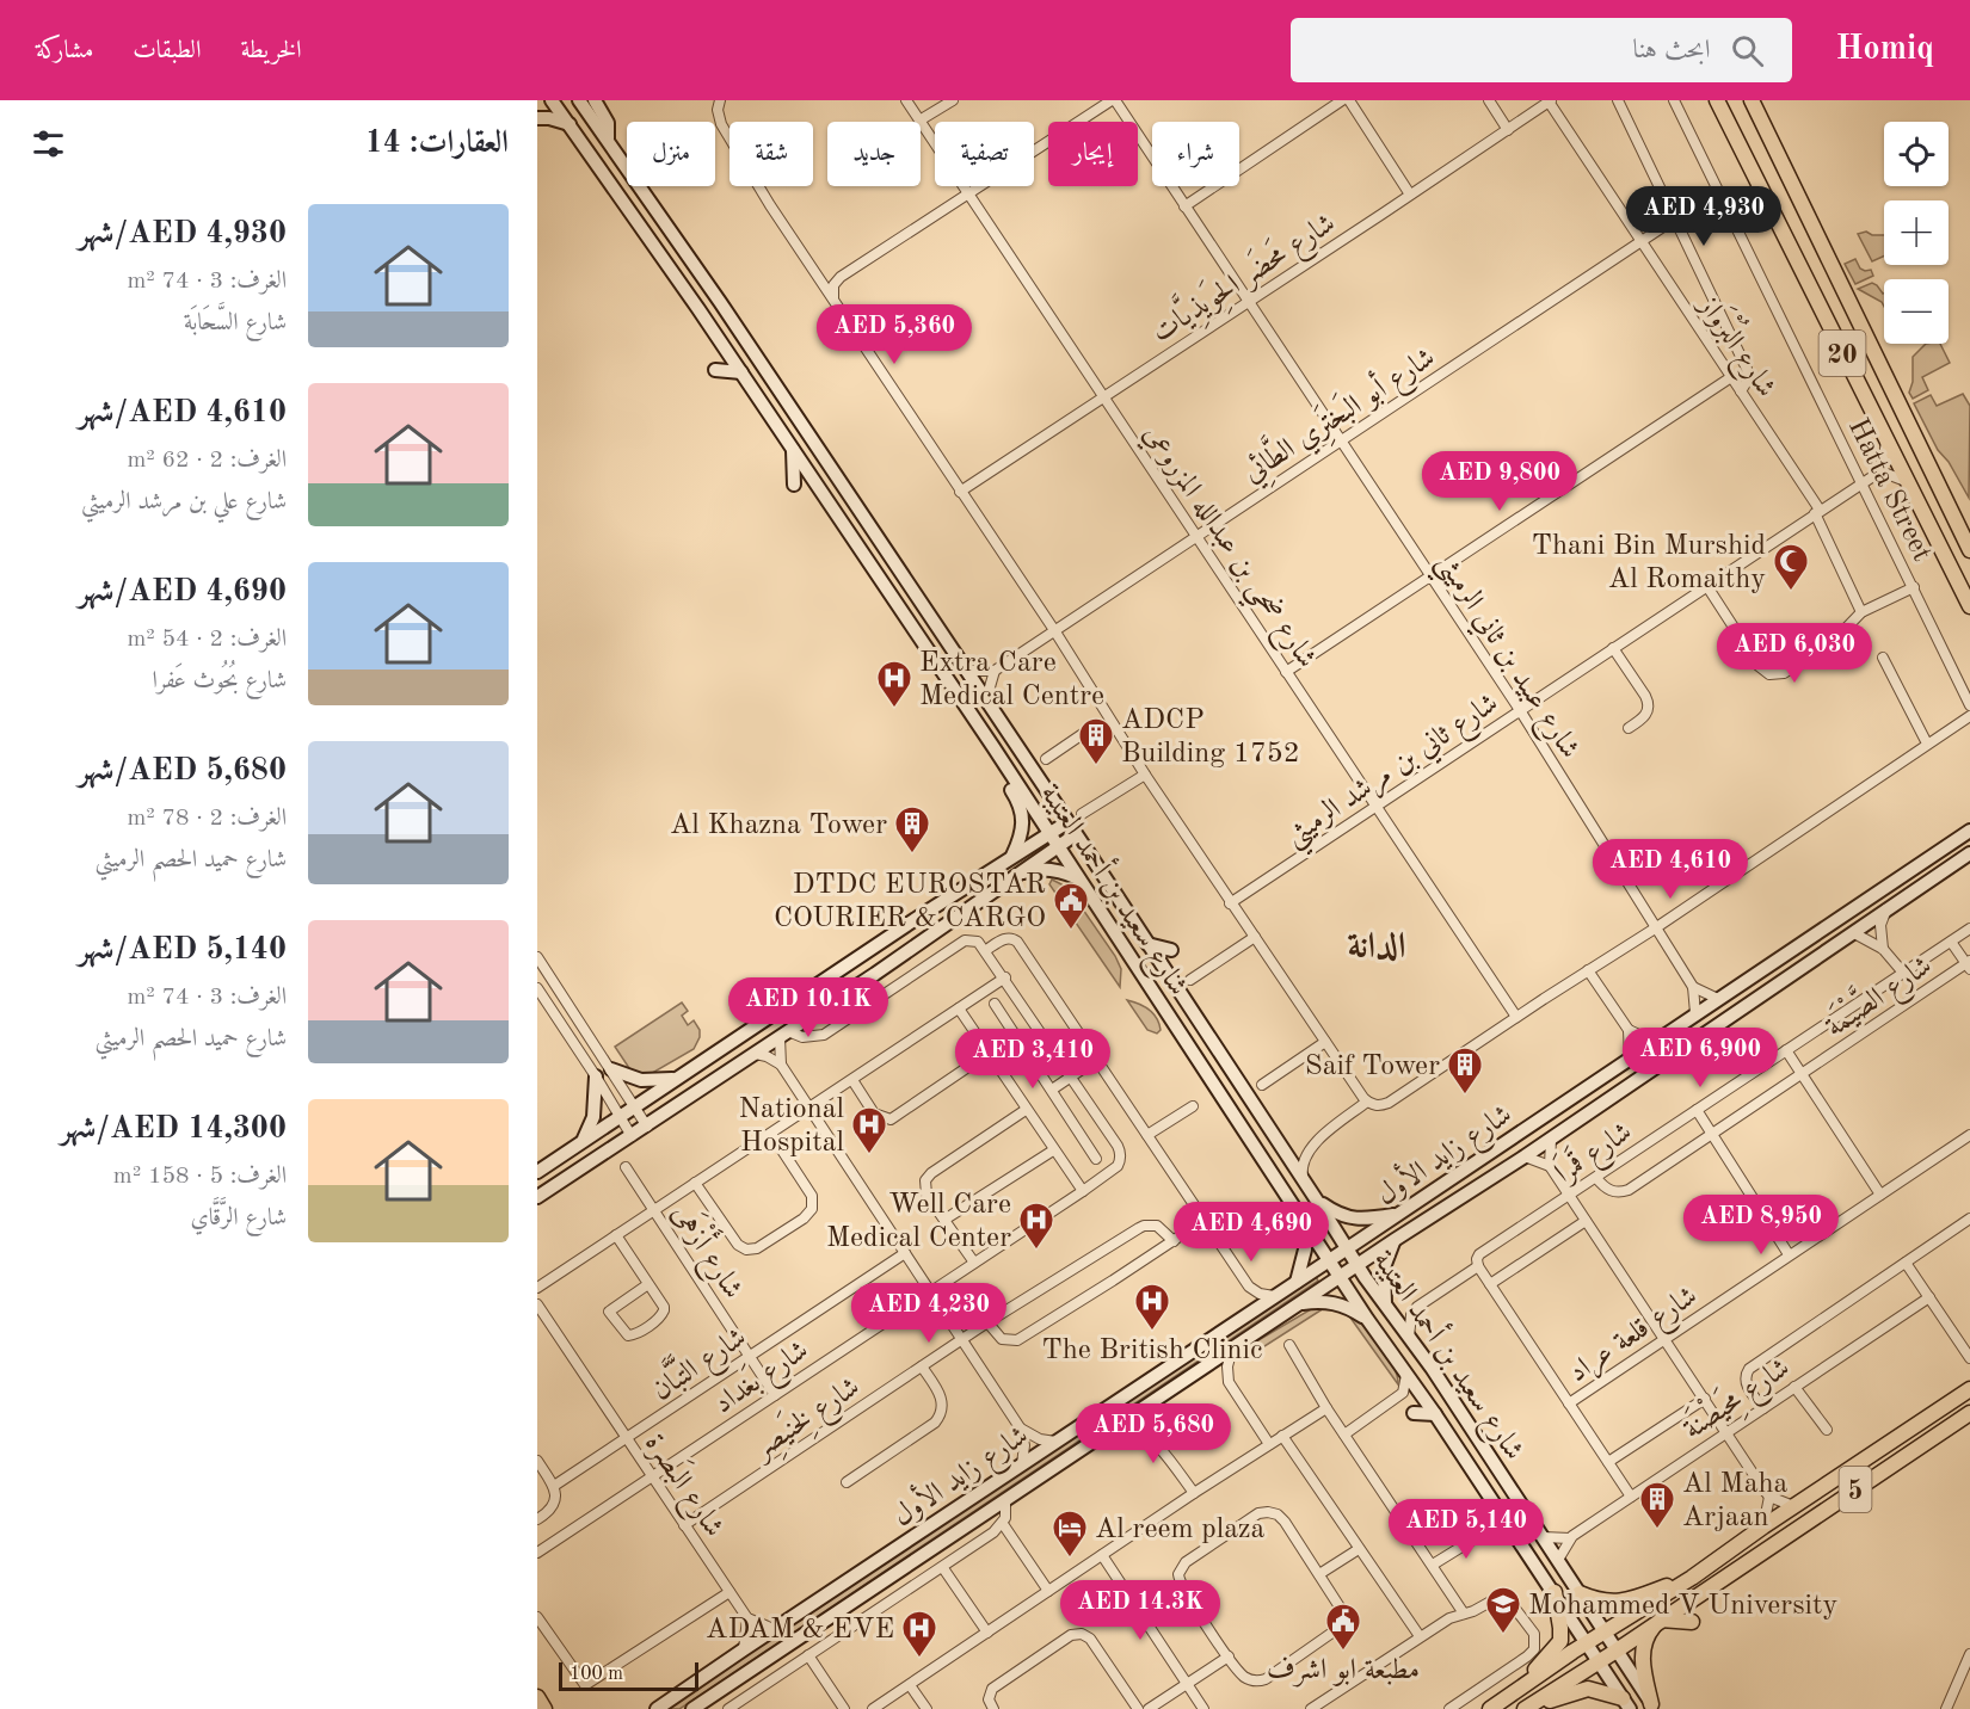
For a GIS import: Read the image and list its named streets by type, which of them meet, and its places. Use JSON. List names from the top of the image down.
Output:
{
  "streets": {
    "main road": [
      "20",
      "شارع سعيد بن أحمد العتيبة",
      "شارع زايد الأول",
      "5"
    ],
    "street": [
      "شارع مَحضَر الحِوَيذِيَّات",
      "شارع البُرْوَاز",
      "شارع أبو البَختَرِي الطَّائِي",
      "Hatta Street",
      "شارع ضحي بن عبدالله المزروعي",
      "شارع عبيد بن ثاني الرميثي",
      "شارع ثاني بن مرشد الرميثي",
      "شارع الصَّيْمَة",
      "شارع قَمرَا",
      "شارع أَزْهَى",
      "شارع قلعة عراد",
      "شارع التَّبَّان",
      "شارع بَغداد",
      "شارع مِحَيصْنَة",
      "شارع لِخنَيصِر",
      "شارع البَصرة"
    ]
  },
  "crossings": [
    ["شارع مَحضَر الحِوَيذِيَّات", "شارع البُرْوَاز"],
    ["شارع مَحضَر الحِوَيذِيَّات", "شارع ضحي بن عبدالله المزروعي"],
    ["شارع مَحضَر الحِوَيذِيَّات", "شارع عبيد بن ثاني الرميثي"],
    ["شارع البُرْوَاز", "شارع أبو البَختَرِي الطَّائِي"],
    ["شارع البُرْوَاز", "شارع ثاني بن مرشد الرميثي"],
    ["شارع أبو البَختَرِي الطَّائِي", "شارع ضحي بن عبدالله المزروعي"],
    ["شارع أبو البَختَرِي الطَّائِي", "شارع عبيد بن ثاني الرميثي"],
    ["Hatta Street", "شارع ثاني بن مرشد الرميثي"],
    ["شارع ضحي بن عبدالله المزروعي", "شارع ثاني بن مرشد الرميثي"],
    ["شارع عبيد بن ثاني الرميثي", "شارع ثاني بن مرشد الرميثي"],
    ["شارع عبيد بن ثاني الرميثي", "شارع زايد الأول"],
    ["شارع سعيد بن أحمد العتيبة", "شارع قَمرَا"],
    ["شارع سعيد بن أحمد العتيبة", "شارع زايد الأول"],
    ["شارع سعيد بن أحمد العتيبة", "شارع مِحَيصْنَة"],
    ["شارع سعيد بن أحمد العتيبة", "5"],
    ["شارع الصَّيْمَة", "شارع قَمرَا"],
    ["شارع أَزْهَى", "شارع التَّبَّان"],
    ["شارع أَزْهَى", "شارع بَغداد"],
    ["شارع التَّبَّان", "شارع البَصرة"],
    ["شارع بَغداد", "شارع البَصرة"],
    ["شارع لِخنَيصِر", "شارع البَصرة"]
  ],
  "districts": ["الدانة"],
  "places": {
    "mosque": ["Thani Bin Murshid Al Romaithy"],
    "hospital": [
      "Extra Care Medical Centre",
      "National Hospital",
      "Well Care Medical Center",
      "The British Clinic",
      "ADAM & EVE"
    ],
    "building": [
      "ADCP Building 1752",
      "Al Khazna Tower",
      "Saif Tower",
      "Al Maha Arjaan"
    ],
    "public building": ["DTDC EUROSTAR COURIER & CARGO", "مطبعة ابو اشرف"],
    "hotel": ["Al reem plaza"],
    "school or university": ["Mohammed V University"]
  },
  "scale_bar": "100 m",
  "page": {
    "header": "Homiq",
    "search": "ابحث هنا",
    "nav": ["الخريطة", "الطبقات", "مشاركة"],
    "heading": "العقارات: 14",
    "map_buttons": ["+", "−"],
    "chip": [
      "شراء",
      "إيجار",
      "تصفية",
      "جديد",
      "شقة",
      "منزل"
    ],
    "price": [
      "AED 4,930",
      "AED 5,360",
      "AED 9,800",
      "AED 6,030",
      "AED 4,610",
      "AED 10.1K",
      "AED 6,900",
      "AED 3,410",
      "AED 8,950",
      "AED 4,690",
      "AED 4,230",
      "AED 5,680",
      "AED 5,140",
      "AED 14.3K"
    ],
    "list": [
      {
        "name": "AED 4,930/شهر",
        "note": "الغرف: 3 · 74 m² · شارع السَّحَابَة"
      },
      {
        "name": "AED 4,610/شهر",
        "note": "الغرف: 2 · 62 m² · شارع علي بن مرشد الرميثي"
      },
      {
        "name": "AED 4,690/شهر",
        "note": "الغرف: 2 · 54 m² · شارع بُحُوث عَفرا"
      },
      {
        "name": "AED 5,680/شهر",
        "note": "الغرف: 2 · 78 m² · شارع حميد الحصم الرميثي"
      },
      {
        "name": "AED 5,140/شهر",
        "note": "الغرف: 3 · 74 m² · شارع حميد الحصم الرميثي"
      },
      {
        "name": "AED 14,300/شهر",
        "note": "الغرف: 5 · 158 m² · شارع الرَّقَّاي"
      }
    ],
    "scale": "100 m"
  }
}
